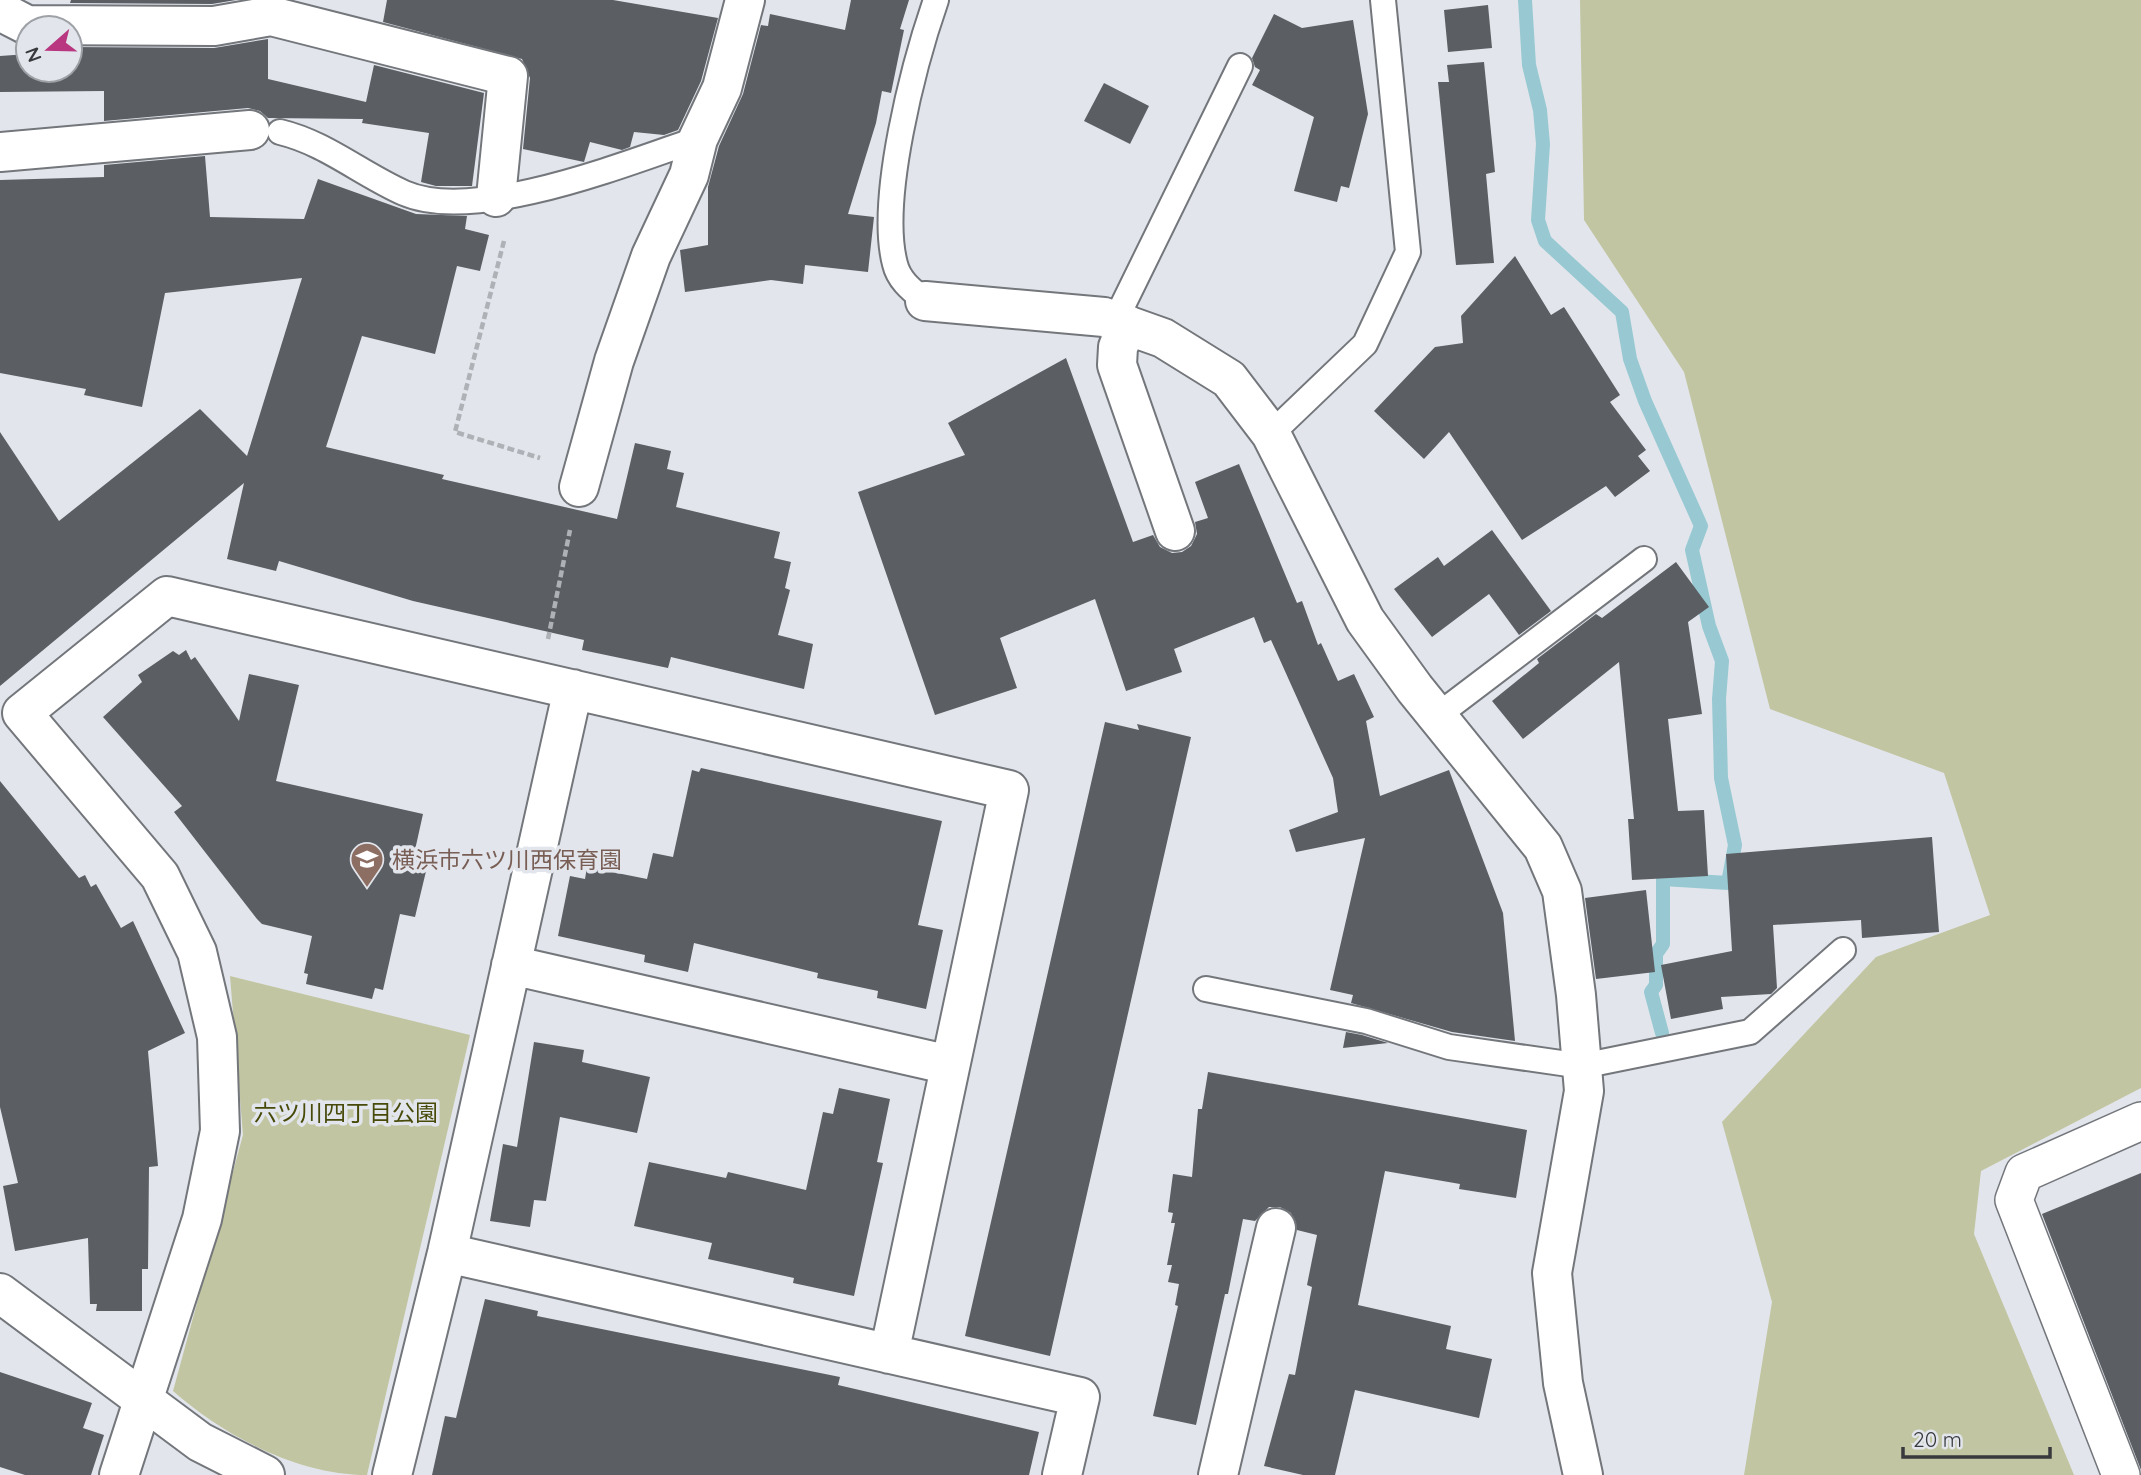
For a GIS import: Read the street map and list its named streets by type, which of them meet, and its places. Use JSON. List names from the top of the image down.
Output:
{
  "parks": ["六ツ川四丁目公園"],
  "places": {
    "school or university": ["横浜市六ツ川西保育園"]
  },
  "scale_bar": "20 m",
  "north": "left"
}
